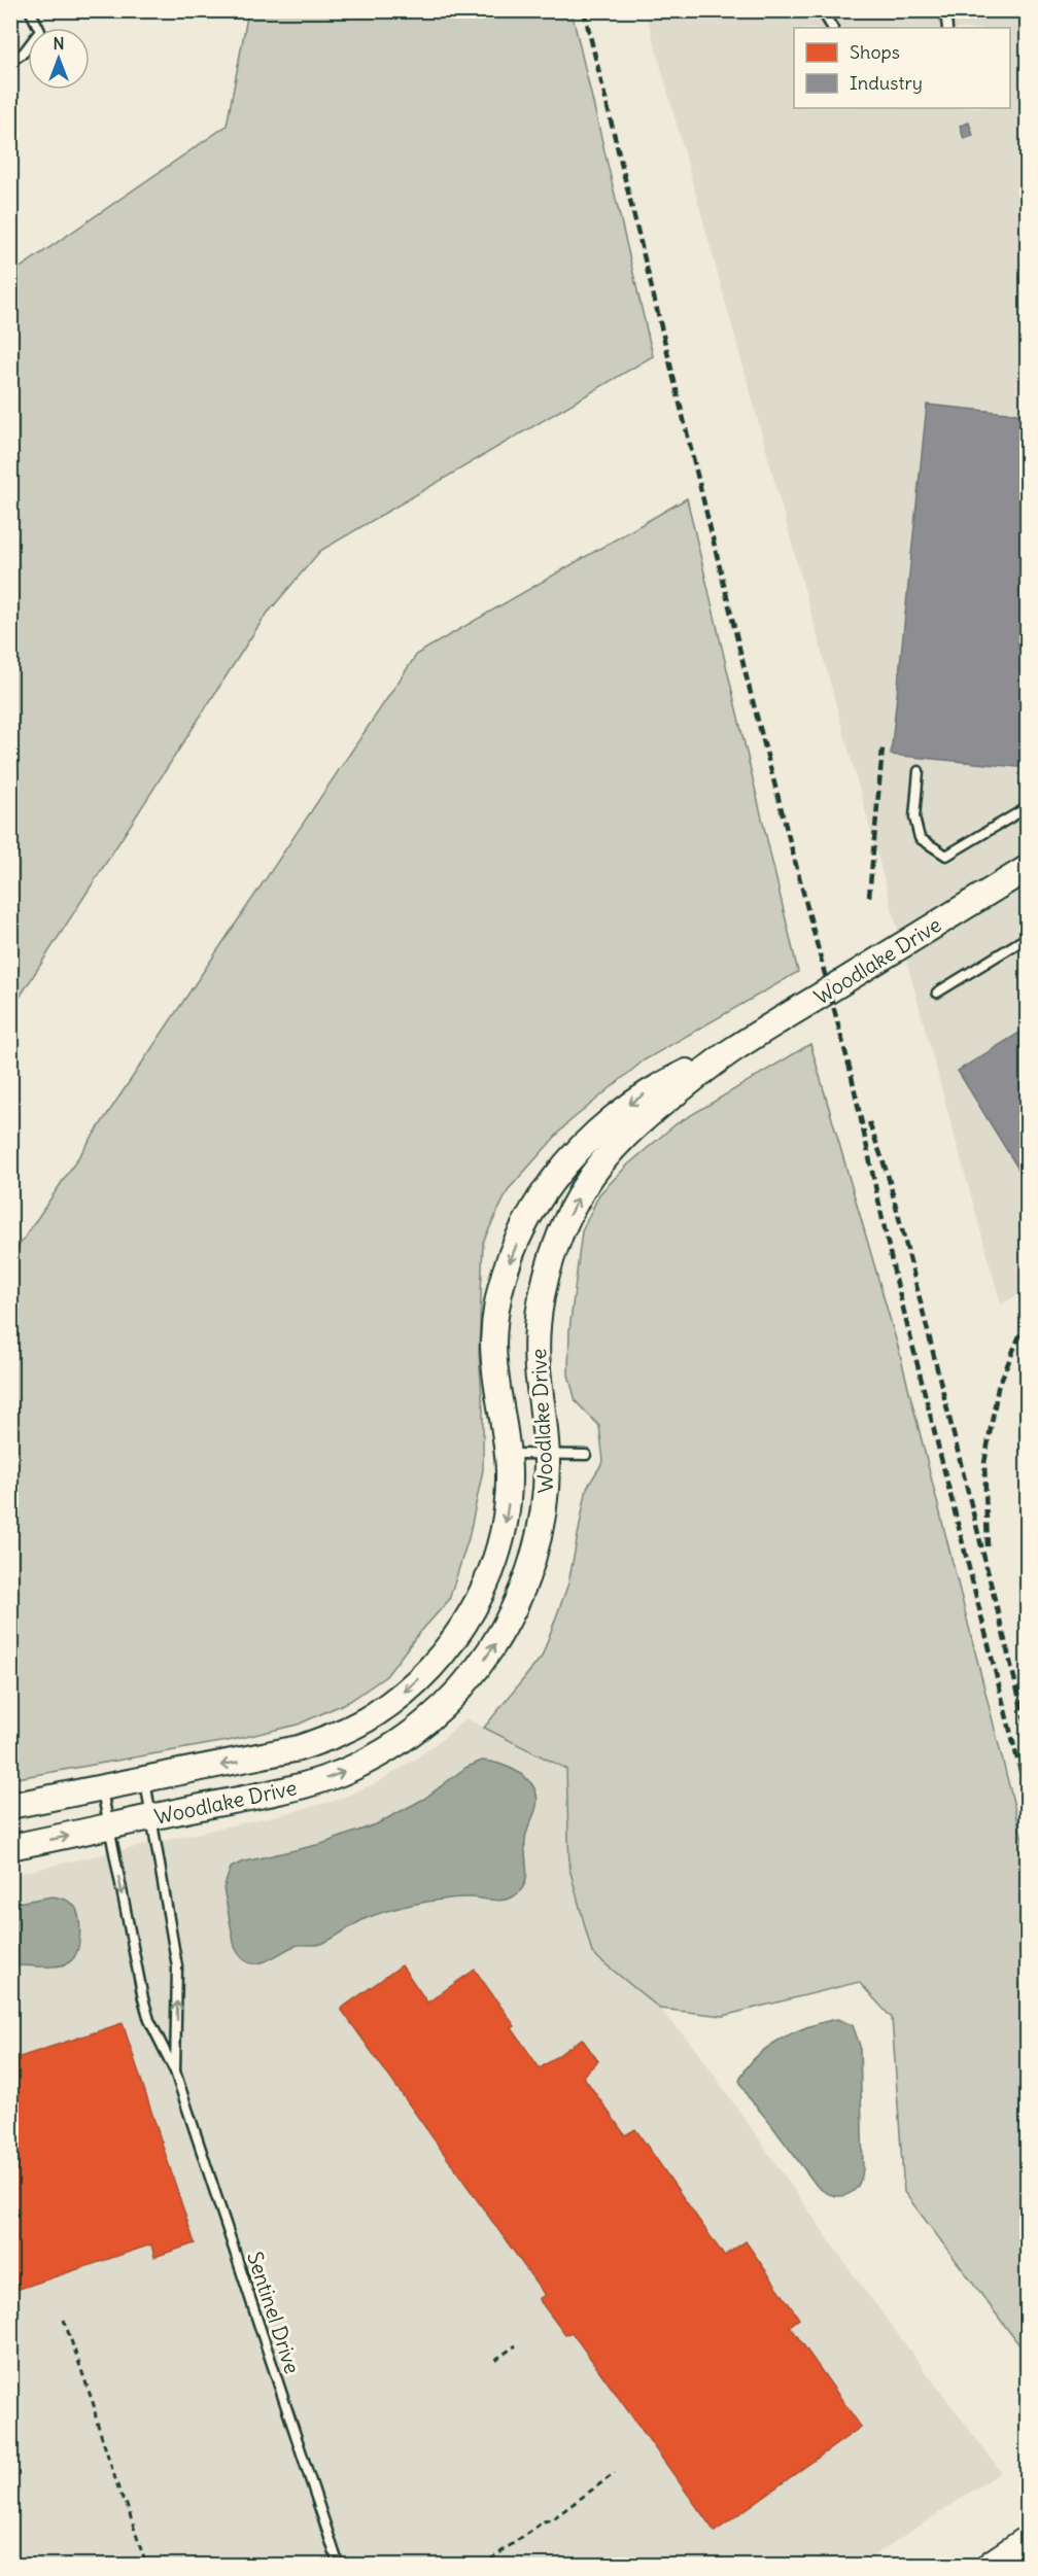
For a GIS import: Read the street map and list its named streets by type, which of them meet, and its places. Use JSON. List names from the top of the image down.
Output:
{
  "streets": {
    "street": ["Woodlake Drive"],
    "lane": ["Sentinel Drive"]
  },
  "crossings": [
    ["Woodlake Drive", "Sentinel Drive"]
  ],
  "legend": ["Shops", "Industry"],
  "north": "top"
}
